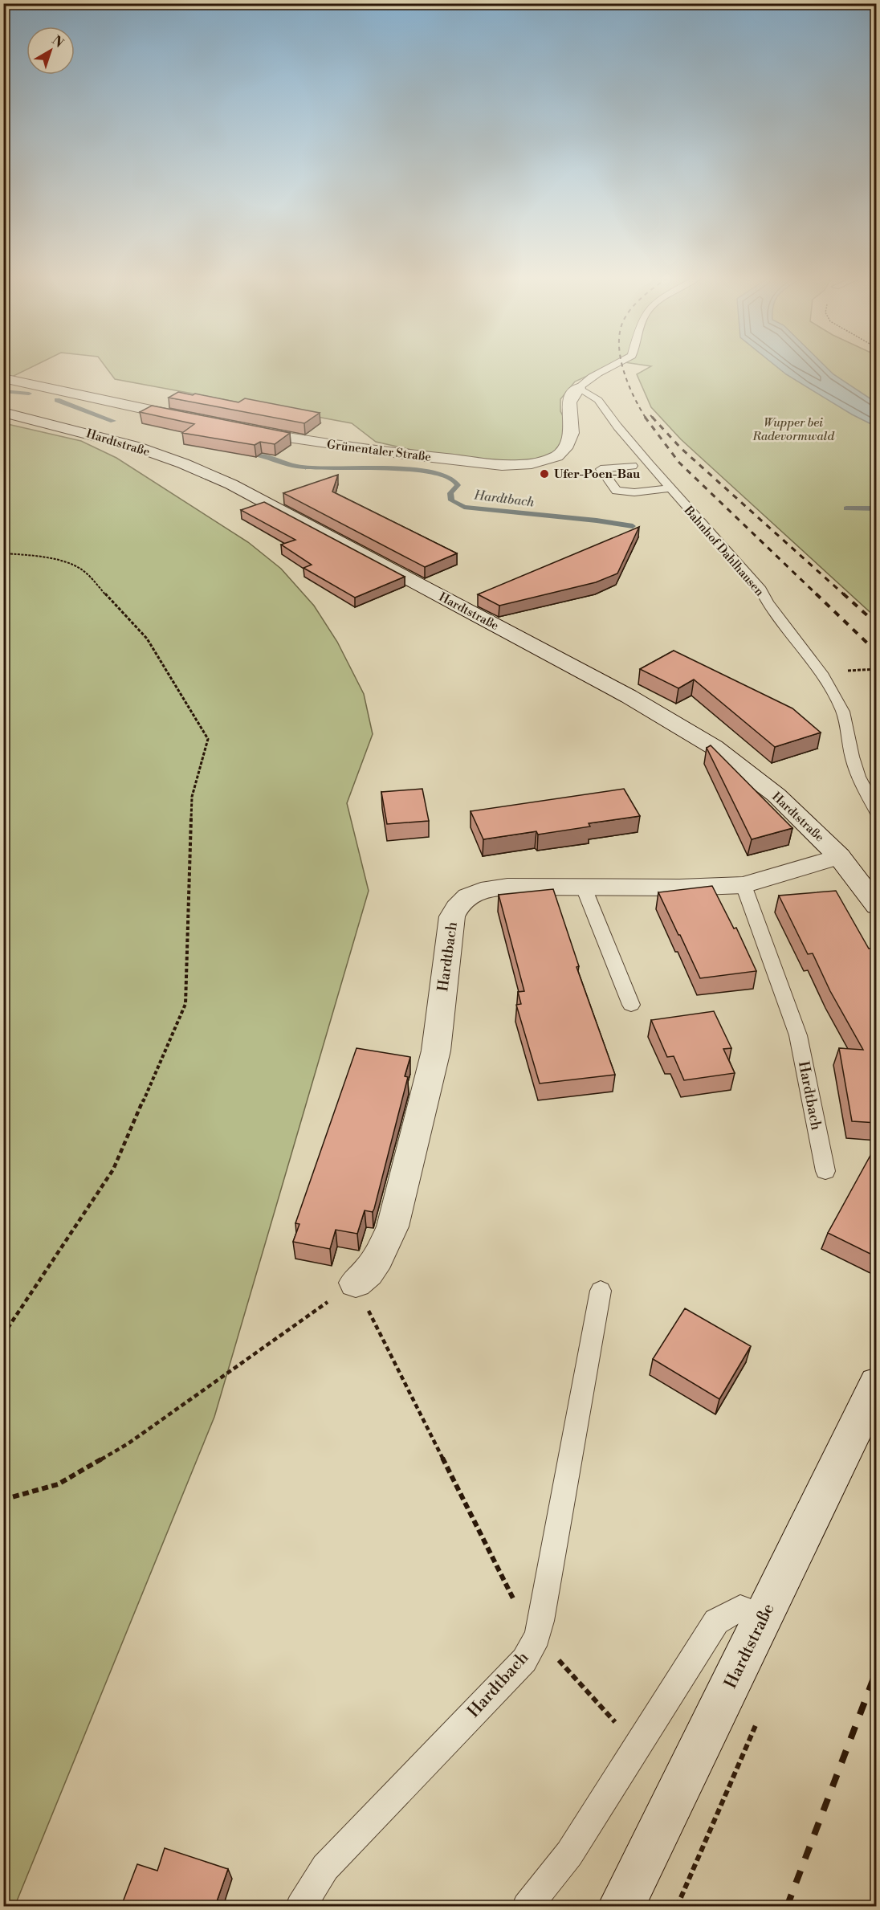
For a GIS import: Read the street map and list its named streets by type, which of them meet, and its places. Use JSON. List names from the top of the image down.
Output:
{
  "streets": {
    "main road": ["Hardtstraße", "Grünentaler Straße", "Hardtbach"],
    "lane": ["Bahnhof Dahlhausen"]
  },
  "crossings": [
    ["Hardtstraße", "Hardtbach"],
    ["Grünentaler Straße", "Bahnhof Dahlhausen"]
  ],
  "water": ["Hardtbach"],
  "parks": ["Wupper bei Radevormwald"],
  "places": ["Ufer-Poen-Bau"],
  "north": "top right"
}
